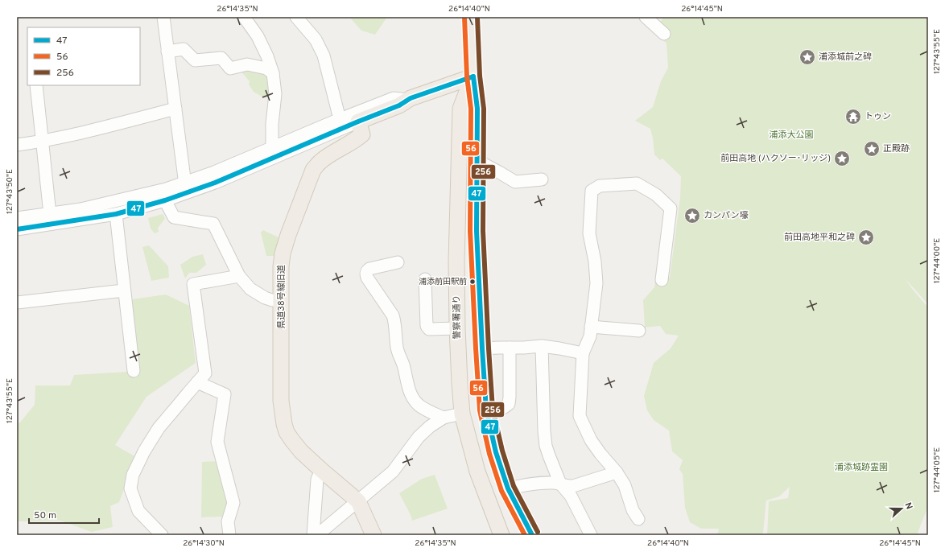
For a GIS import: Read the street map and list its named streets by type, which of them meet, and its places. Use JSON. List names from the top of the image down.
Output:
{
  "streets": {
    "main road": ["県道38号線旧道", "警察署通り"]
  },
  "parks": ["浦添大公園", "浦添城跡霊園"],
  "places": {
    "place": [
      "浦添城前之碑",
      "正殿跡",
      "前田高地 (ハクソー･リッジ)",
      "カンパン壕",
      "前田高地平和之碑"
    ],
    "temple": ["トゥン"],
    "other": ["浦添前田駅前"]
  },
  "lines": ["transit line 56", "transit line 256", "transit line 47"],
  "legend": ["47", "56", "256"],
  "scale_bar": "50 m",
  "north": "right",
  "coordinates": [
    "26°14'35\"N",
    "26°14'40\"N",
    "26°14'45\"N",
    "127°43'55\"E",
    "127°43'50\"E",
    "127°44'00\"E",
    "127°44'05\"E",
    "26°14'30\"N"
  ]
}
